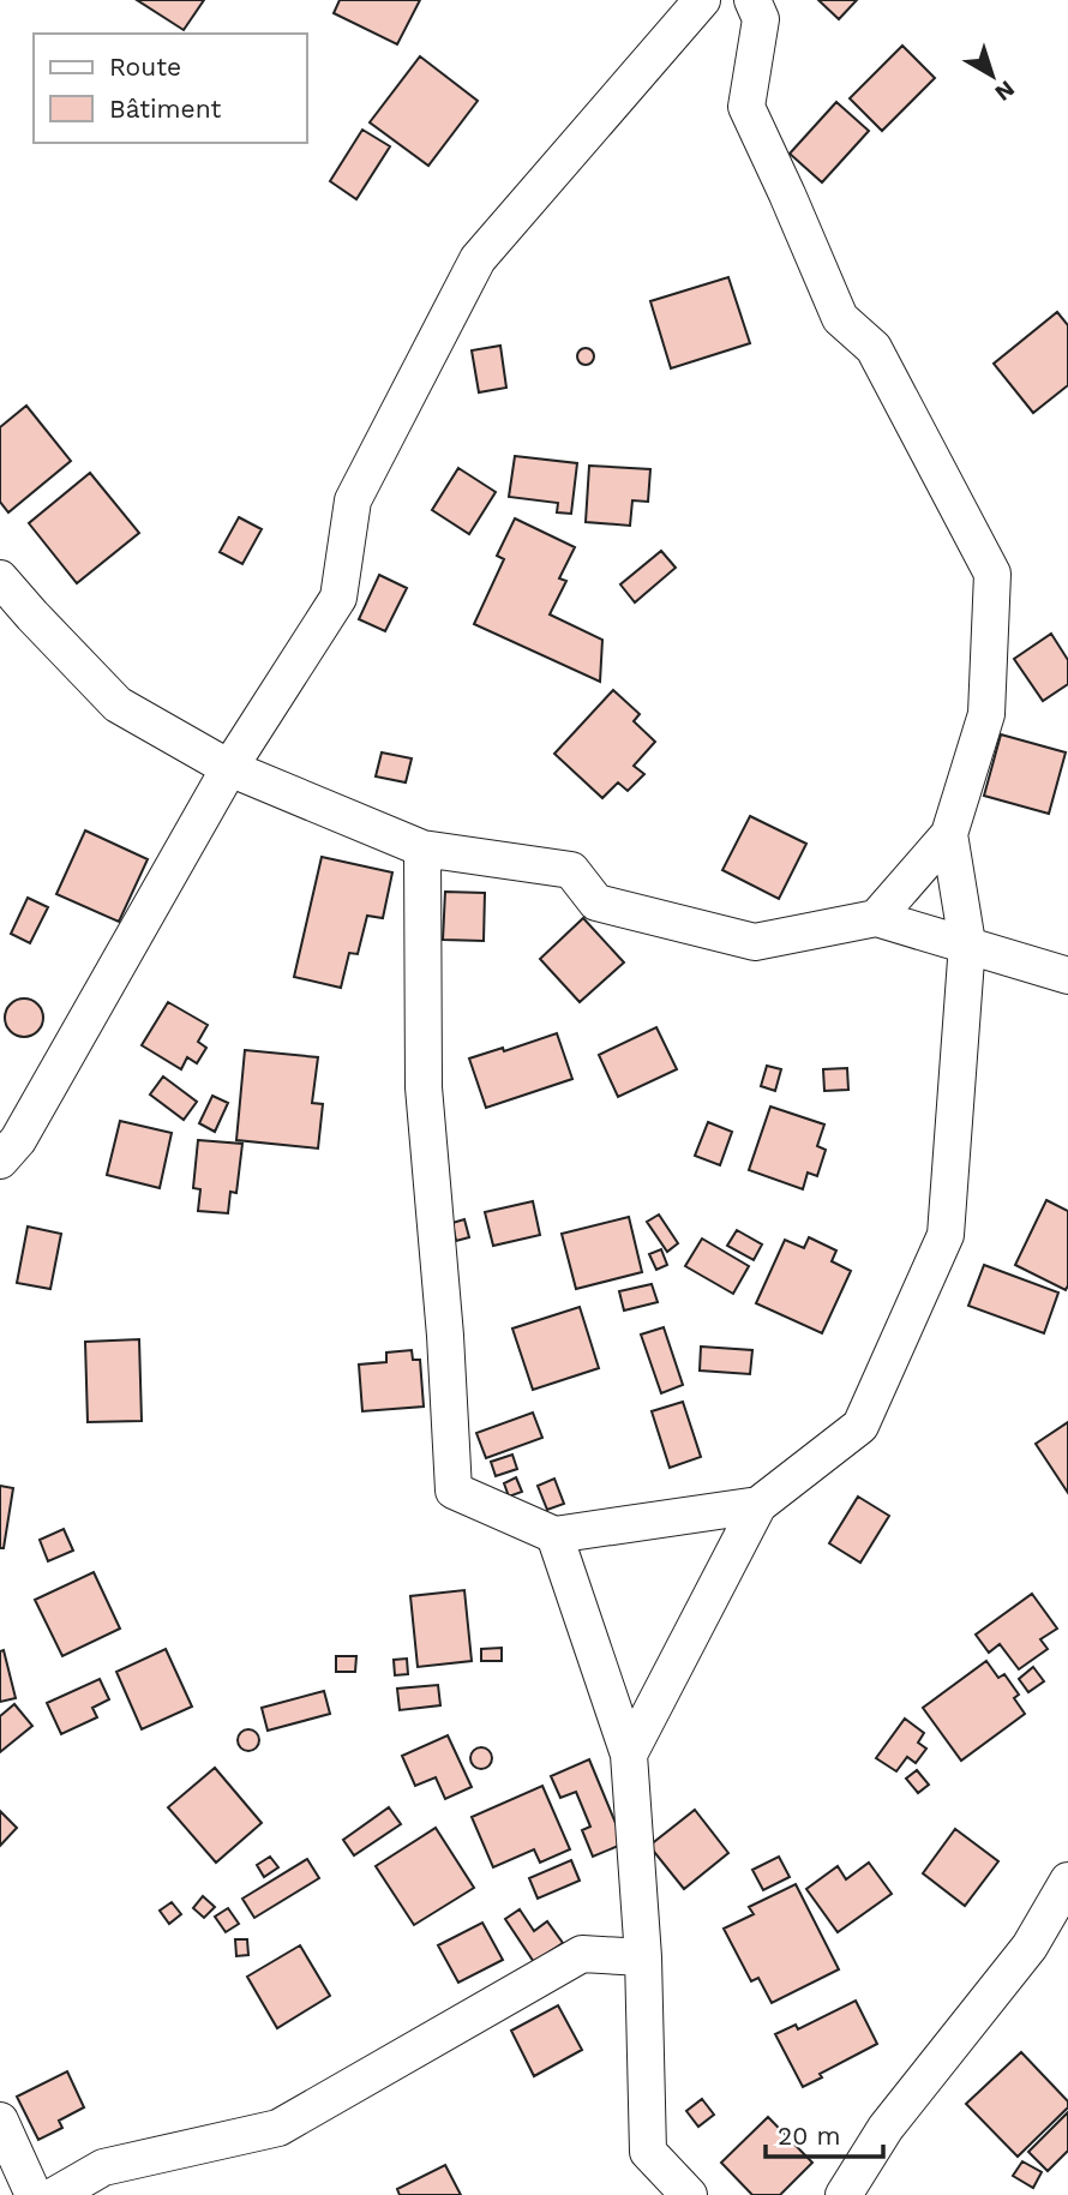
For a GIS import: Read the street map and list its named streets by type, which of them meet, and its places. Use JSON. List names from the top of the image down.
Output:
{
  "legend": ["Route", "Bâtiment"],
  "scale_bar": "20 m",
  "north": "bottom right"
}
